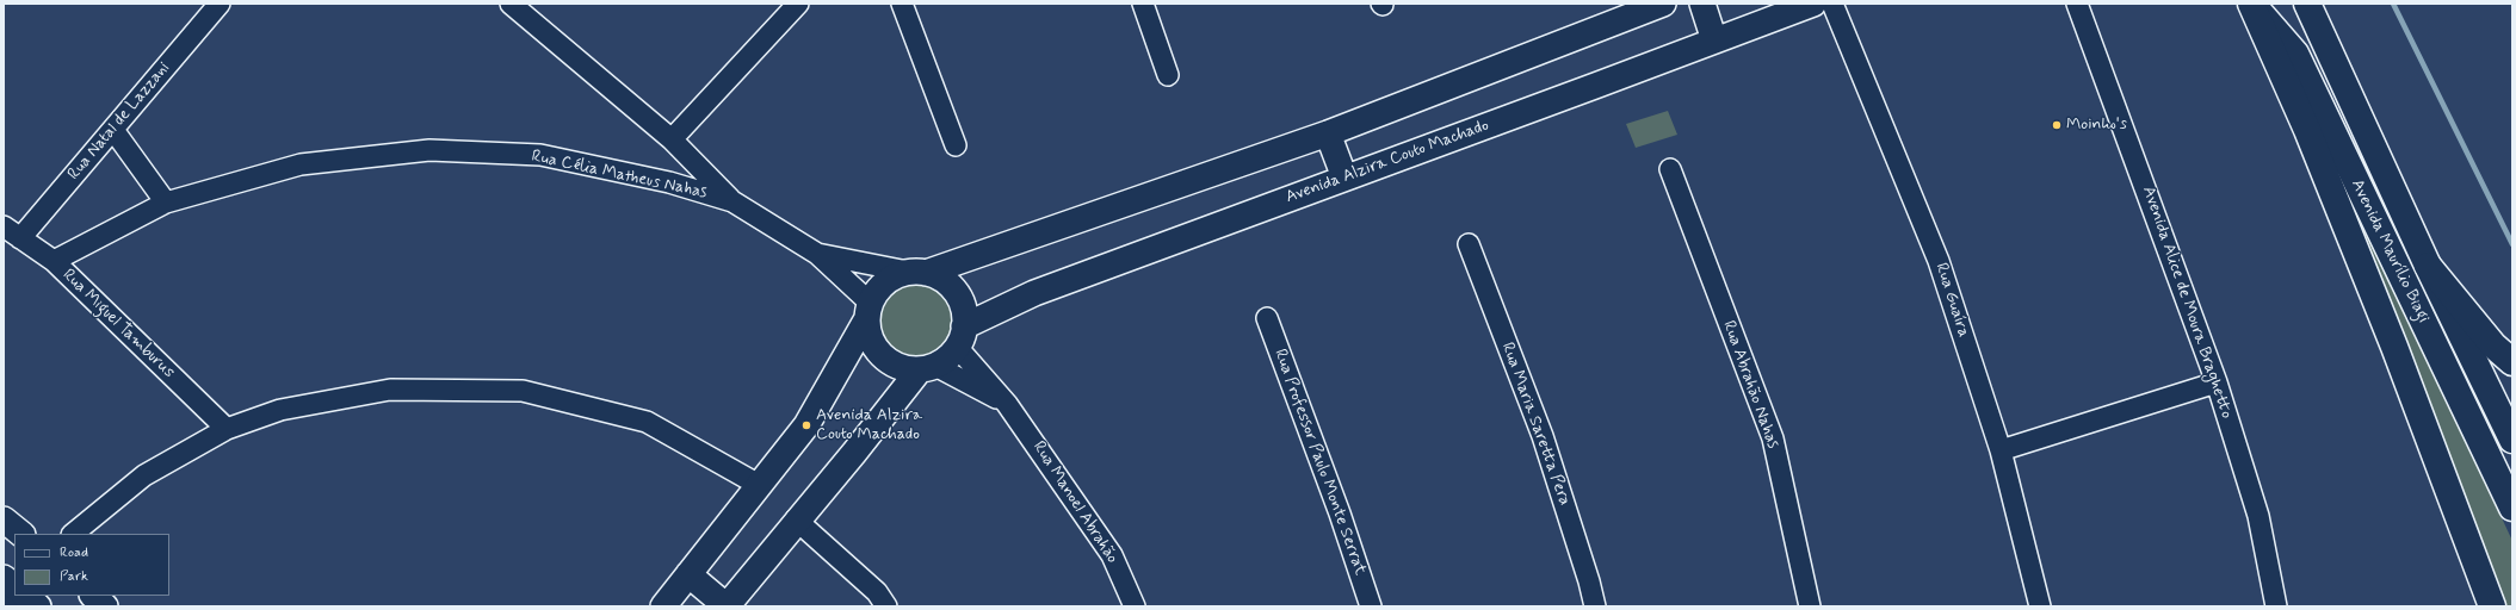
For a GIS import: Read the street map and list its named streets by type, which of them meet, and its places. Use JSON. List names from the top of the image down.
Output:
{
  "streets": {
    "main road": ["Avenida Maurílio Biagi"],
    "street": [
      "Rua Natal de Lazzani",
      "Avenida Alzira Couto Machado",
      "Rua Célia Matheus Nahas",
      "Rua Guaíra",
      "Avenida Alice de Moura Braghetto",
      "Rua Miguel Tamburus",
      "Rua Abrahão Nahas",
      "Rua Maria Saretta Pera",
      "Rua Professor Paulo Monte Serrat",
      "Rua Manoel Abrahão"
    ]
  },
  "crossings": [
    ["Rua Natal de Lazzani", "Rua Miguel Tamburus"],
    ["Avenida Alzira Couto Machado", "Rua Célia Matheus Nahas"],
    ["Avenida Alzira Couto Machado", "Rua Manoel Abrahão"],
    ["Rua Célia Matheus Nahas", "Rua Miguel Tamburus"],
    ["Rua Célia Matheus Nahas", "Rua Manoel Abrahão"]
  ],
  "places": ["Moinho's", "Avenida Alzira Couto Machado"],
  "legend": ["Road", "Park"]
}
